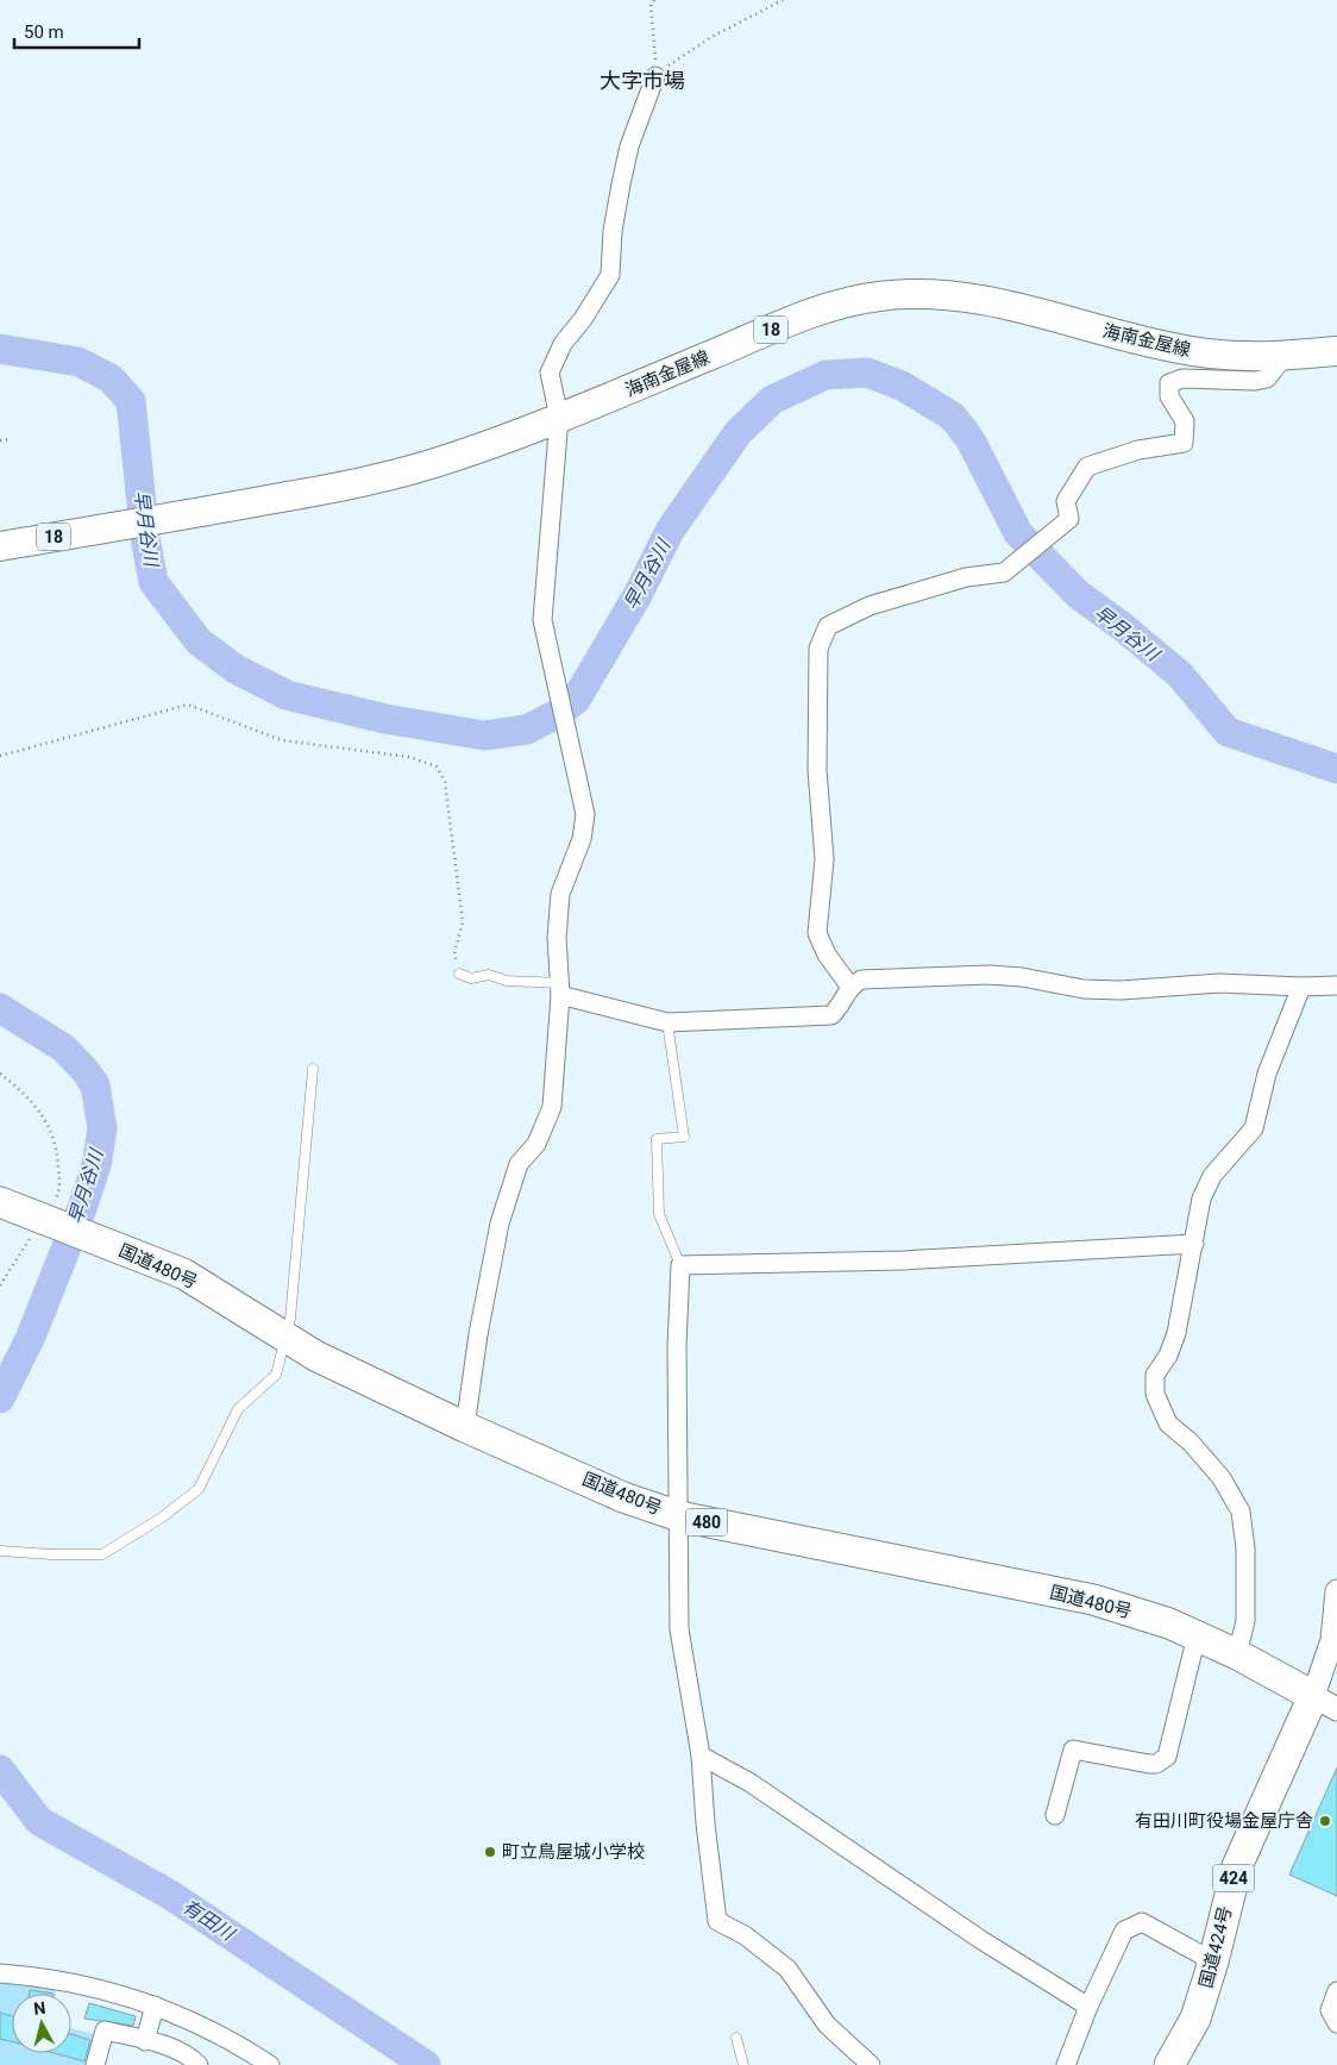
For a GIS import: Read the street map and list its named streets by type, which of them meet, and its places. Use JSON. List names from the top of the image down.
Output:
{
  "streets": {
    "highway": [
      "国道480号",
      "480",
      "424",
      "国道424号"
    ],
    "main road": ["18", "海南金屋線"]
  },
  "crossings": [
    ["国道480号", "国道424号"]
  ],
  "districts": ["大字市場"],
  "water": ["早月谷川", "有田川"],
  "places": ["有田川町役場金屋庁舎", "町立鳥屋城小学校"],
  "scale_bar": "50 m",
  "north": "top"
}
